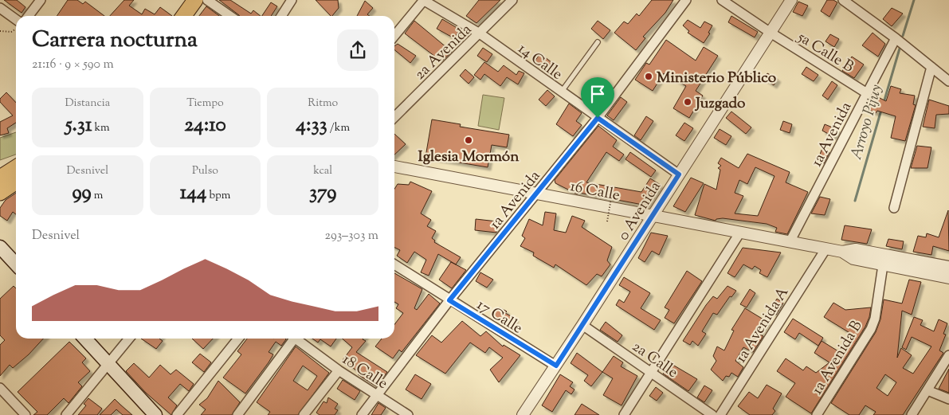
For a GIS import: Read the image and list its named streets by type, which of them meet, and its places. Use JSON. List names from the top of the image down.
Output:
{
  "streets": {
    "street": [
      "2a Avenida",
      "5a Calle B",
      "14 Calle",
      "1a Avenida",
      "16 Calle",
      "0 Avenida",
      "17 Calle",
      "1a Avenida A",
      "1a Avenida B",
      "2a Calle",
      "18 Calle"
    ]
  },
  "crossings": [
    ["2a Avenida", "14 Calle"],
    ["5a Calle B", "1a Avenida"],
    ["5a Calle B", "0 Avenida"],
    ["14 Calle", "1a Avenida"],
    ["14 Calle", "0 Avenida"],
    ["1a Avenida", "16 Calle"],
    ["1a Avenida", "17 Calle"],
    ["1a Avenida", "18 Calle"],
    ["16 Calle", "0 Avenida"],
    ["16 Calle", "1a Avenida A"],
    ["0 Avenida", "17 Calle"],
    ["0 Avenida", "2a Calle"]
  ],
  "water": ["Arroyo Pijuy"],
  "places": ["Ministerio Público", "Juzgado", "Iglesia Mormón"],
  "page": {
    "heading": ["Carrera nocturna", "21:16 · 9 × 590 m"],
    "stats": [
      ["Distancia", "5.31 km"],
      ["Tiempo", "24:10"],
      ["Ritmo", "4:33 /km"],
      ["Desnivel", "99 m"],
      ["Pulso", "144 bpm"],
      ["kcal", "379"]
    ],
    "chart": ["Desnivel", "293–303 m"]
  }
}
